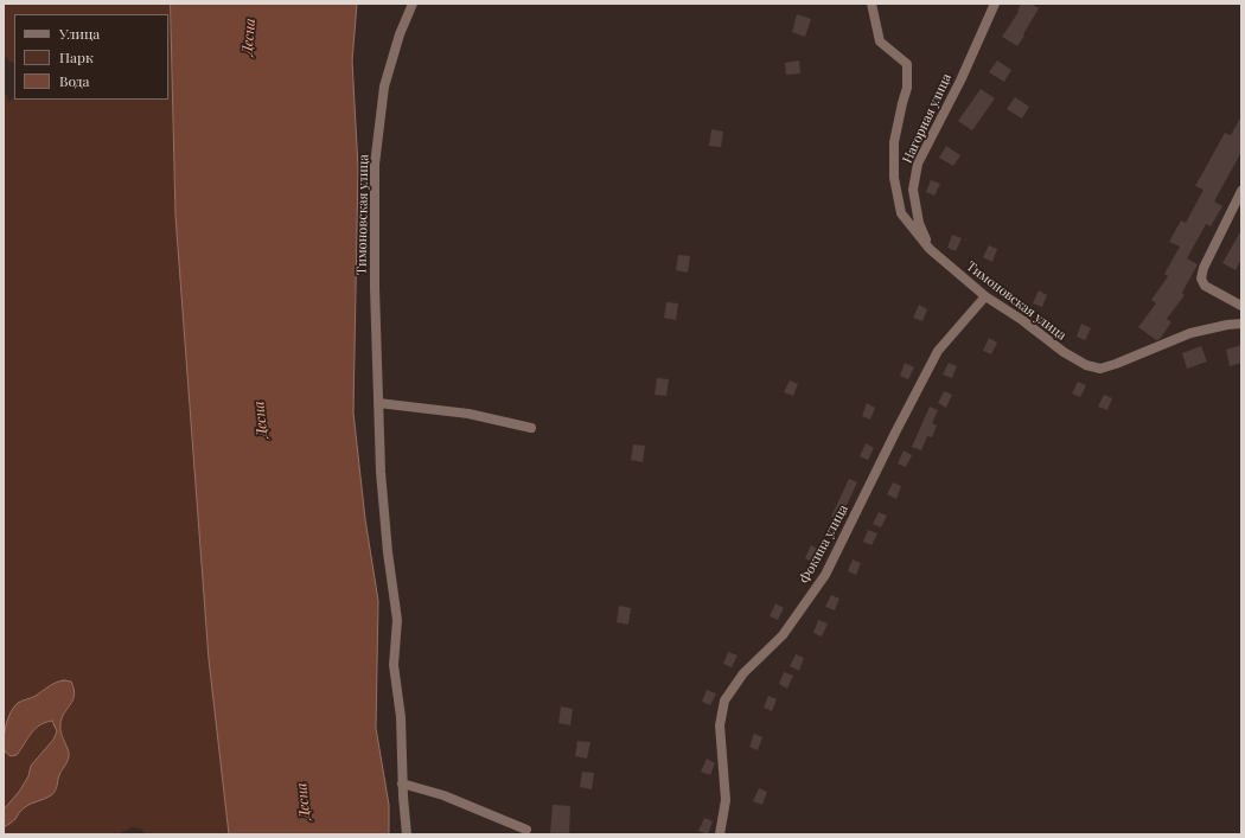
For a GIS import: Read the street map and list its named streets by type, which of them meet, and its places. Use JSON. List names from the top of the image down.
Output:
{
  "streets": {
    "street": ["Нагорная улица", "Тимоновская улица", "Фокина улица"]
  },
  "crossings": [
    ["Нагорная улица", "Тимоновская улица"],
    ["Тимоновская улица", "Фокина улица"]
  ],
  "water": ["Десна"],
  "legend": ["Улица", "Парк", "Вода"]
}
